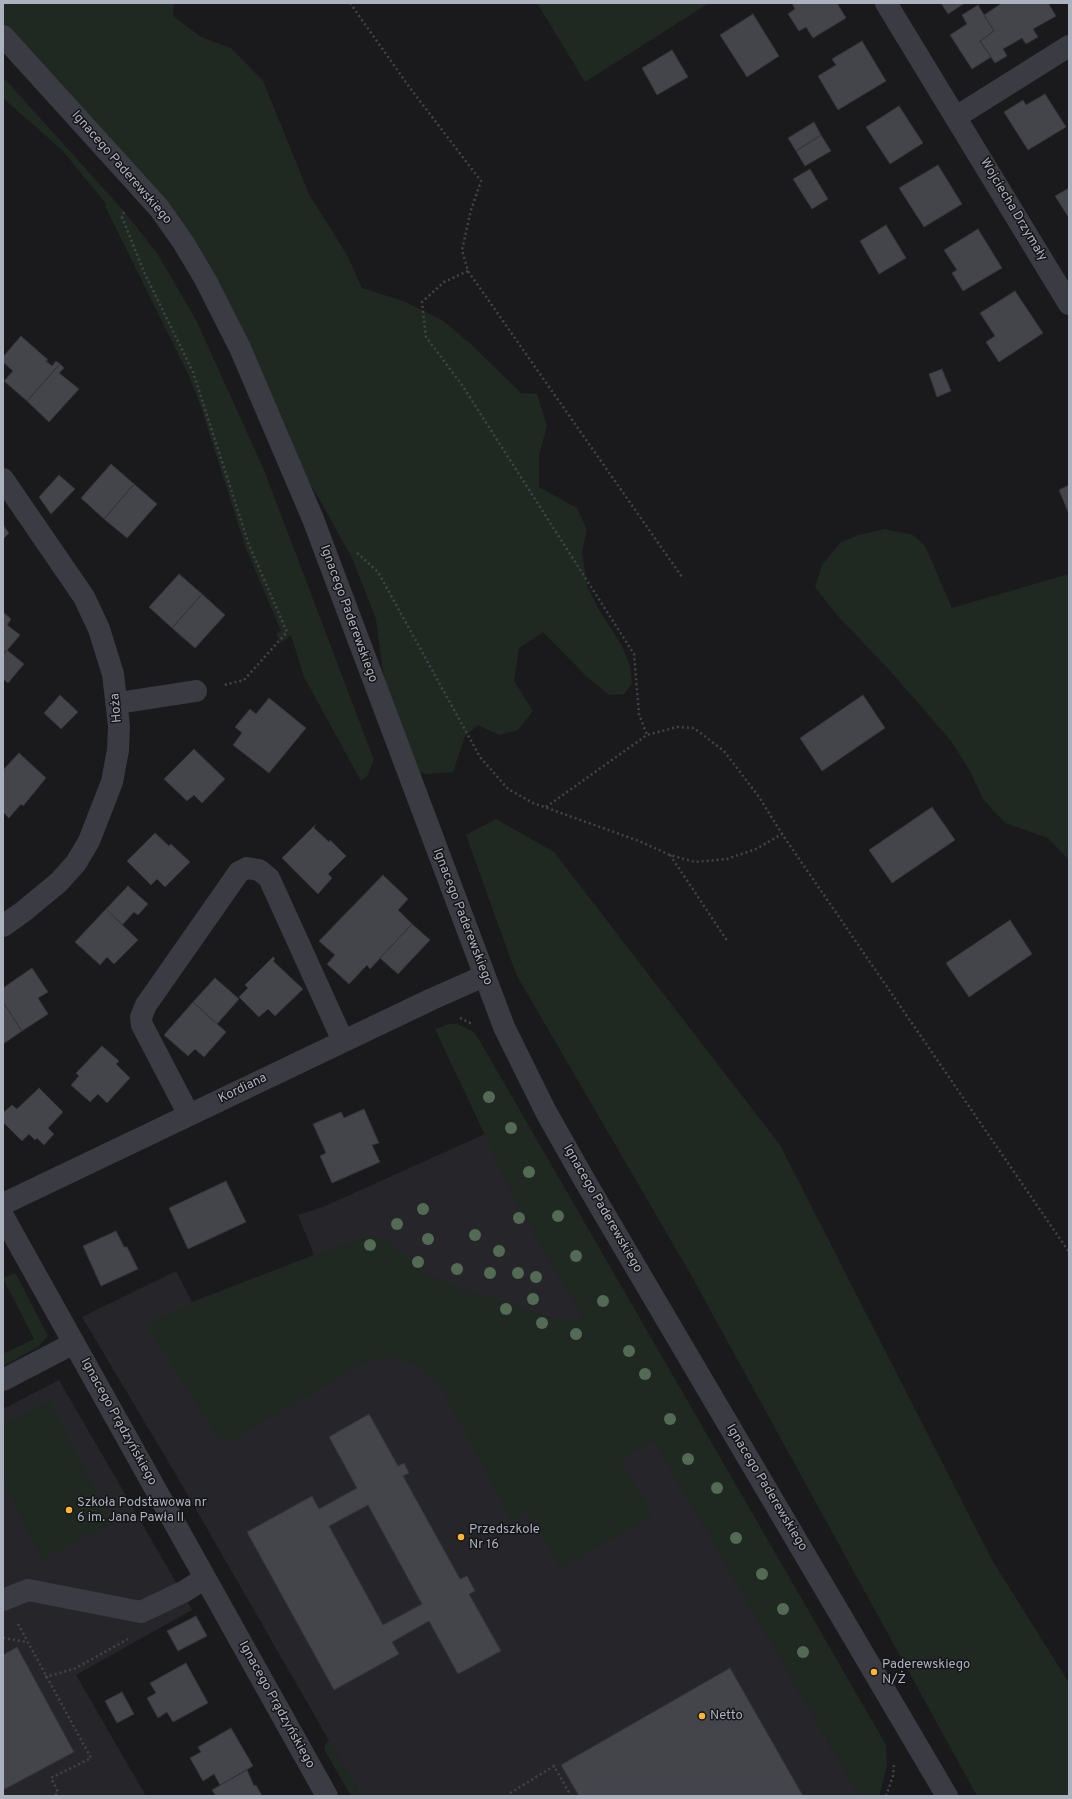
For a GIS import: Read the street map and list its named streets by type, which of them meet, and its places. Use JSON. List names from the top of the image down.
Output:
{
  "streets": {
    "street": [
      "Ignacego Paderewskiego",
      "Wojciecha Drzymały",
      "Hoża",
      "Kordiana",
      "Ignacego Prądzyńskiego"
    ]
  },
  "crossings": [
    ["Ignacego Paderewskiego", "Kordiana"]
  ],
  "places": [
    "Szkoła Podstawowa nr 6 im. Jana Pawła II",
    "Przedszkole Nr 16",
    "Paderewskiego N/Ż",
    "Netto"
  ]
}
